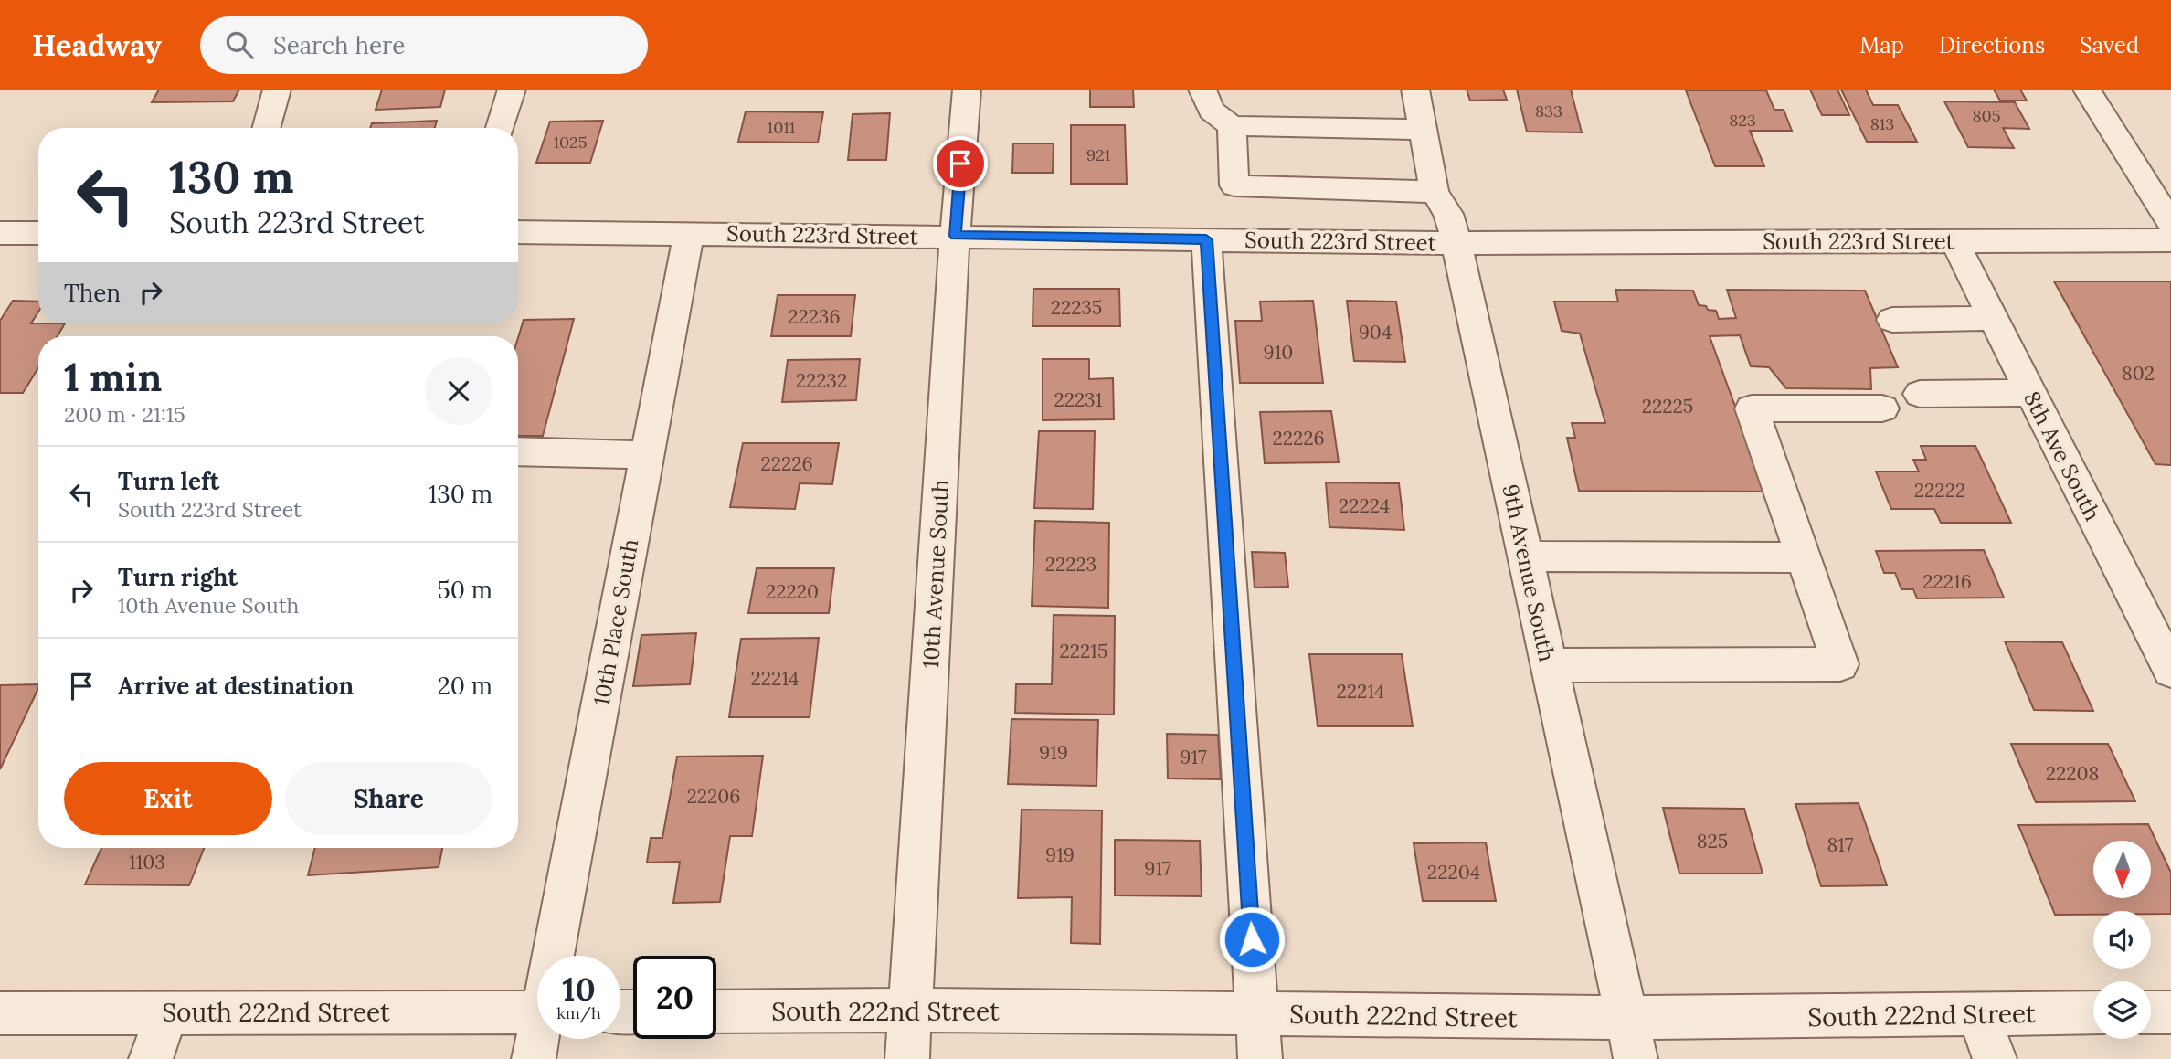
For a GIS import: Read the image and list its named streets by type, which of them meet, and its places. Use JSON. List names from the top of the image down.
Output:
{
  "streets": {
    "street": [
      "South 223rd Street",
      "8th Ave South",
      "9th Avenue South",
      "10th Avenue South",
      "10th Place South",
      "South 222nd Street"
    ]
  },
  "crossings": [
    ["South 223rd Street", "8th Ave South"],
    ["South 223rd Street", "9th Avenue South"],
    ["South 223rd Street", "10th Avenue South"],
    ["South 223rd Street", "10th Place South"],
    ["9th Avenue South", "South 222nd Street"],
    ["10th Avenue South", "South 222nd Street"]
  ],
  "house_numbers": [
    "833",
    "805",
    "823",
    "813",
    "1011",
    "1025",
    "921",
    "22235",
    "22236",
    "904",
    "910",
    "802",
    "22232",
    "22231",
    "22225",
    "22226",
    "22226",
    "22222",
    "22224",
    "22223",
    "22216",
    "22220",
    "22215",
    "22214",
    "22214",
    "919",
    "917",
    "22208",
    "22206",
    "825",
    "817",
    "919",
    "1103",
    "917",
    "22204"
  ],
  "north": "bottom",
  "page": {
    "header": "Headway",
    "search": "Search here",
    "nav": ["Map", "Directions", "Saved"],
    "turn": ["130 m", "South 223rd Street"],
    "then": "Then",
    "heading": ["1 min", "200 m · 21:15"],
    "list": [
      {
        "name": "Turn left",
        "note": "South 223rd Street",
        "value": "130 m"
      },
      {
        "name": "Turn right",
        "note": "10th Avenue South",
        "value": "50 m"
      },
      {
        "name": "Arrive at destination",
        "value": "20 m"
      }
    ],
    "buttons": ["Exit", "Share"],
    "speed": "10 km/h",
    "limit": "20"
  }
}
